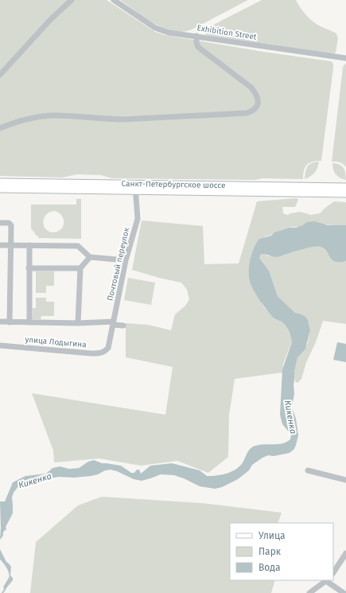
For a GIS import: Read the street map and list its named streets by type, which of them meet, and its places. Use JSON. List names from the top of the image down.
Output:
{
  "streets": {
    "main road": ["Санкт-Петербургское шоссе"],
    "street": ["Exhibition Street", "Почтовый переулок", "улица Лодыгина"]
  },
  "crossings": [
    ["Санкт-Петербургское шоссе", "Почтовый переулок"],
    ["Почтовый переулок", "улица Лодыгина"]
  ],
  "water": ["Кикенка"],
  "legend": ["Улица", "Парк", "Вода"]
}
